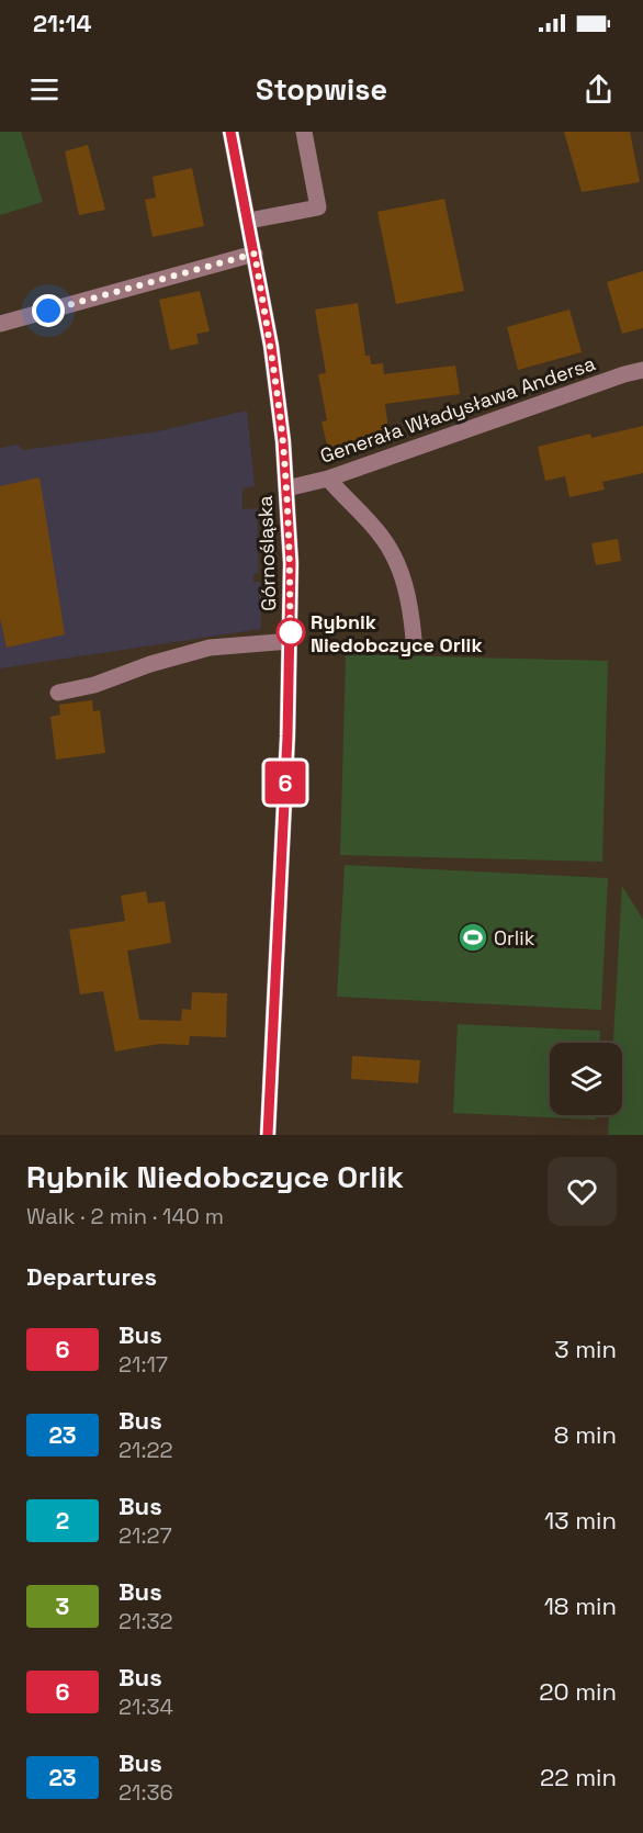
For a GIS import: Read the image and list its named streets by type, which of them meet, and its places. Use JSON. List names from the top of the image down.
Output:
{
  "streets": {
    "street": ["Generała Władysława Andersa", "Górnośląska"]
  },
  "crossings": [
    ["Generała Władysława Andersa", "Górnośląska"]
  ],
  "places": {
    "other": ["Rybnik Niedobczyce Orlik"],
    "sports": ["Orlik"]
  },
  "lines": ["bus line 6"],
  "page": {
    "status": "21:14",
    "header": "Stopwise",
    "on_map": "6",
    "heading": [
      ["Rybnik Niedobczyce Orlik", "Walk · 2 min · 140 m"],
      "Departures"
    ],
    "list": [
      {
        "mark": "6",
        "name": "Bus",
        "note": "21:17",
        "value": "3 min"
      },
      {
        "mark": "23",
        "name": "Bus",
        "note": "21:22",
        "value": "8 min"
      },
      {
        "mark": "2",
        "name": "Bus",
        "note": "21:27",
        "value": "13 min"
      },
      {
        "mark": "3",
        "name": "Bus",
        "note": "21:32",
        "value": "18 min"
      },
      {
        "mark": "6",
        "name": "Bus",
        "note": "21:34",
        "value": "20 min"
      },
      {
        "mark": "23",
        "name": "Bus",
        "note": "21:36",
        "value": "22 min"
      }
    ]
  }
}
